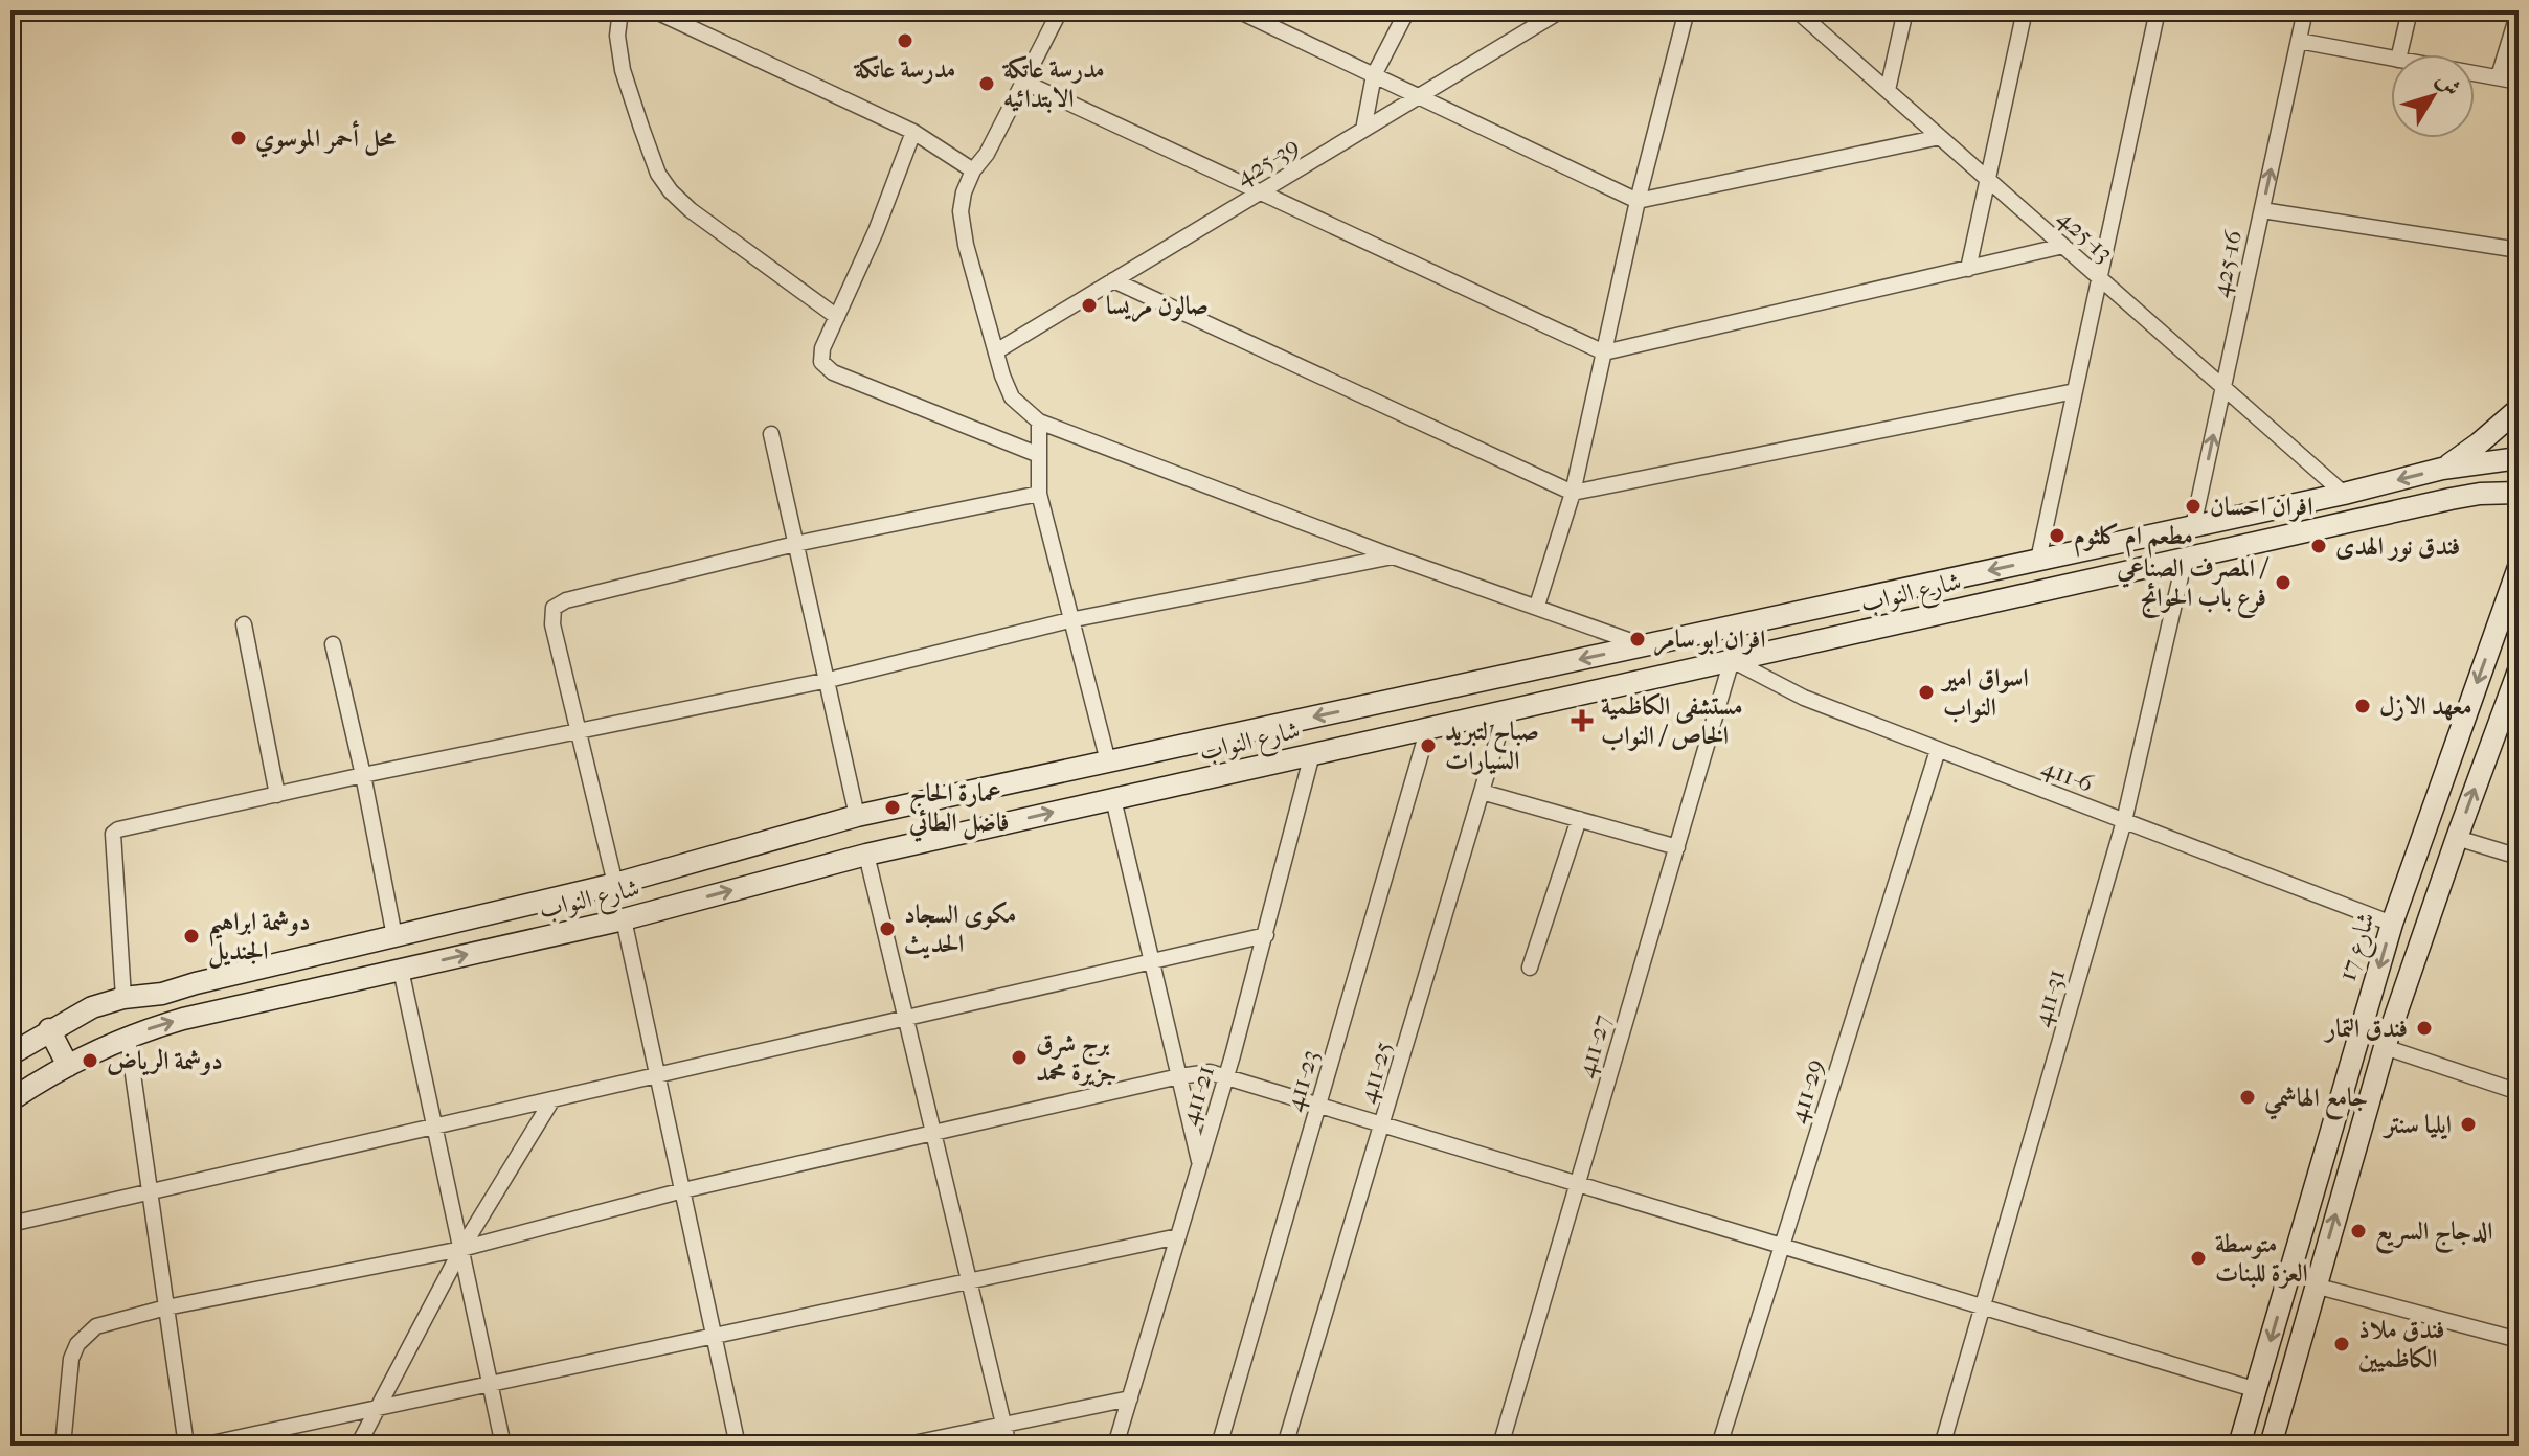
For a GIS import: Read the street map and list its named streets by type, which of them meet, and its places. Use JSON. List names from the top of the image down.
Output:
{
  "streets": {
    "street": [
      "425-39",
      "425-13",
      "425-16",
      "شارع النواب",
      "411-6",
      "شارع 17",
      "411-31",
      "411-27",
      "411-25",
      "411-23",
      "411-29",
      "411-21"
    ]
  },
  "crossings": [
    ["425-13", "425-16"],
    ["425-13", "شارع النواب"],
    ["425-16", "شارع النواب"],
    ["شارع النواب", "411-6"],
    ["شارع النواب", "411-31"],
    ["شارع النواب", "411-27"],
    ["شارع النواب", "411-25"],
    ["شارع النواب", "411-23"],
    ["شارع النواب", "411-21"],
    ["411-6", "شارع 17"],
    ["411-6", "411-31"],
    ["411-6", "411-27"],
    ["411-6", "411-29"]
  ],
  "one_way": ["425-16"],
  "places": {
    "other": [
      "مدرسة عاتكة",
      "مدرسة عاتكة الابتدائيه",
      "محل أحمر الموسوي",
      "صالون مريسا",
      "افران احسان",
      "مطعم ام كلثوم",
      "فندق نور الهدى",
      "المصرف الصناعي / فرع باب الحوائج",
      "افران ابو سامر",
      "اسواق امير النواب",
      "معهد الازل",
      "صباح لتبريد السيارات",
      "عمارة الحاج فاضل الطائي",
      "مكوى السجاد الحديث",
      "دوشمة ابراهيم الجنديل",
      "فندق التمار",
      "برج شرق جزيرة محمد",
      "دوشمة الرياض",
      "جامع الهاشمي",
      "ايليا سنتر",
      "الدجاج السريع",
      "متوسطة العزة للبنات",
      "فندق ملاذ الكاظميين"
    ],
    "health": ["مستشفى الكاظمية الخاص / النواب"]
  },
  "north": "top right"
}
